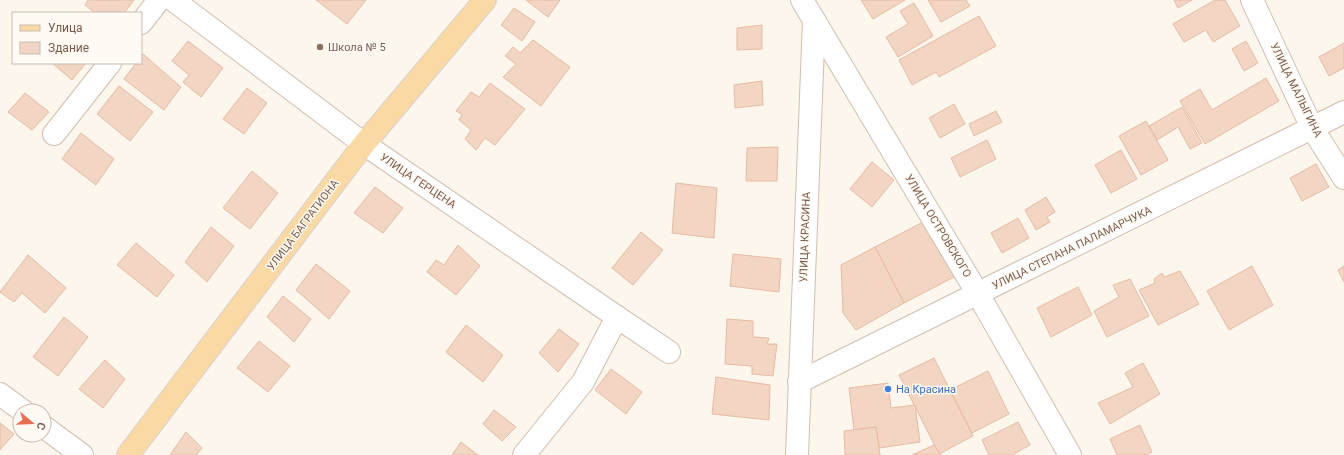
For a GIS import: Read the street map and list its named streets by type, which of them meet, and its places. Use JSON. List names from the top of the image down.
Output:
{
  "streets": {
    "main road": ["УЛИЦА БАГРАТИОНА"],
    "street": [
      "УЛИЦА МАЛЫГИНА",
      "УЛИЦА ГЕРЦЕНА",
      "УЛИЦА ОСТРОВСКОГО",
      "УЛИЦА КРАСИНА",
      "УЛИЦА СТЕПАНА ПАЛАМАРЧУКА"
    ]
  },
  "crossings": [
    ["УЛИЦА МАЛЫГИНА", "УЛИЦА СТЕПАНА ПАЛАМАРЧУКА"],
    ["УЛИЦА ГЕРЦЕНА", "УЛИЦА БАГРАТИОНА"],
    ["УЛИЦА ОСТРОВСКОГО", "УЛИЦА КРАСИНА"],
    ["УЛИЦА ОСТРОВСКОГО", "УЛИЦА СТЕПАНА ПАЛАМАРЧУКА"],
    ["УЛИЦА КРАСИНА", "УЛИЦА СТЕПАНА ПАЛАМАРЧУКА"]
  ],
  "places": ["Школа № 5", "На Красина"],
  "legend": ["Улица", "Здание"],
  "north": "right"
}
